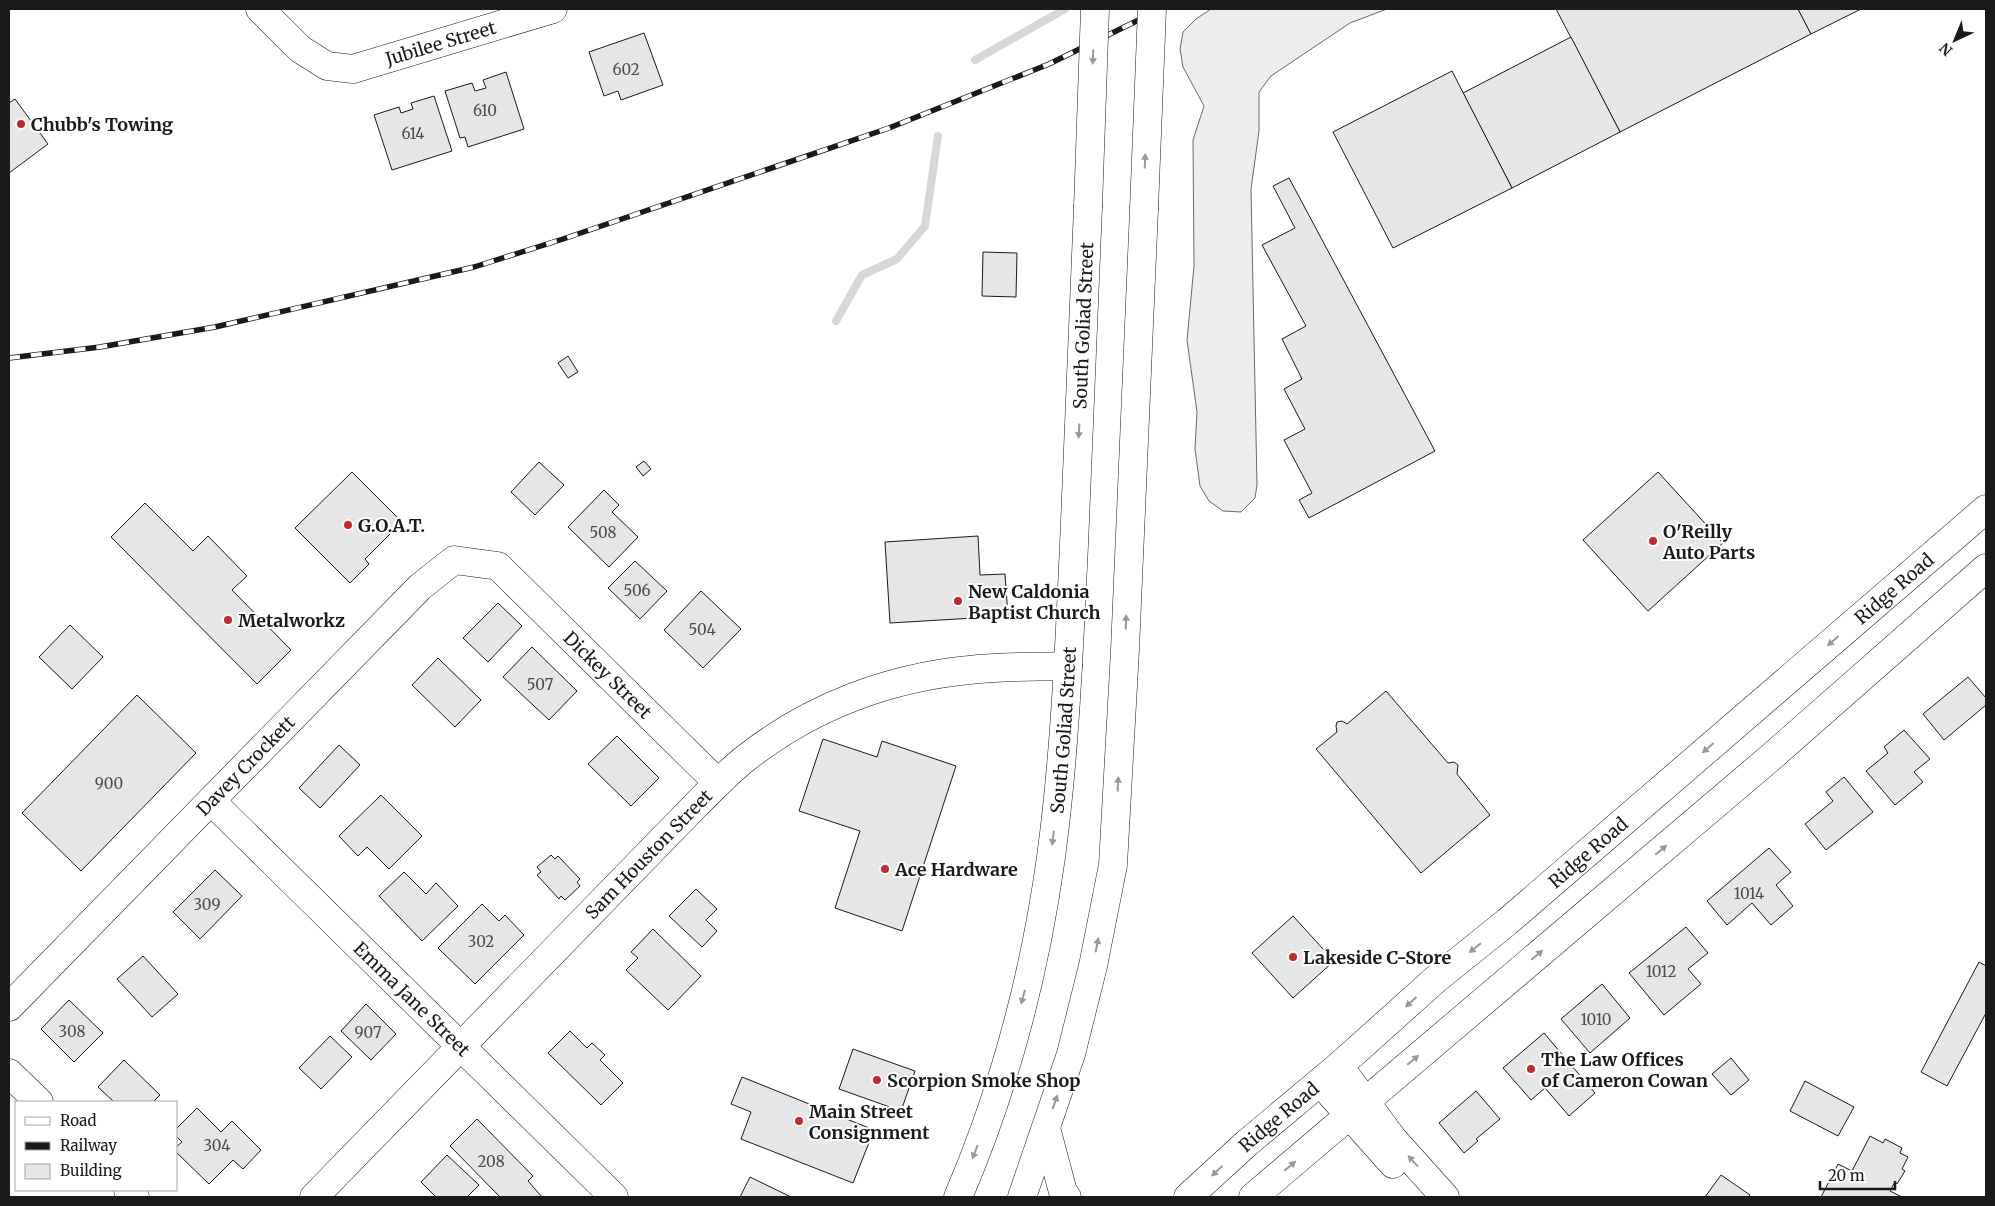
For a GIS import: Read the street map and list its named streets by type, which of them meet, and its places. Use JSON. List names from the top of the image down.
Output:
{
  "streets": {
    "main road": [
      "Jubilee Street",
      "South Goliad Street",
      "Ridge Road",
      "Dickey Street",
      "Davey Crockett",
      "Sam Houston Street",
      "Emma Jane Street"
    ]
  },
  "crossings": [
    ["South Goliad Street", "Sam Houston Street"],
    ["Dickey Street", "Davey Crockett"],
    ["Dickey Street", "Sam Houston Street"],
    ["Davey Crockett", "Emma Jane Street"],
    ["Sam Houston Street", "Emma Jane Street"]
  ],
  "places": [
    "Chubb's Towing",
    "G.O.A.T.",
    "O'Reilly Auto Parts",
    "New Caldonia Baptist Church",
    "Metalworkz",
    "Ace Hardware",
    "Lakeside C-Store",
    "The Law Offices of Cameron Cowan",
    "Scorpion Smoke Shop",
    "Main Street Consignment"
  ],
  "house_numbers": [
    "602",
    "610",
    "614",
    "508",
    "506",
    "504",
    "507",
    "900",
    "1014",
    "309",
    "302",
    "1012",
    "1010",
    "308",
    "907",
    "304",
    "208"
  ],
  "legend": ["Road", "Railway", "Building"],
  "scale_bar": "20 m",
  "north": "bottom left"
}
